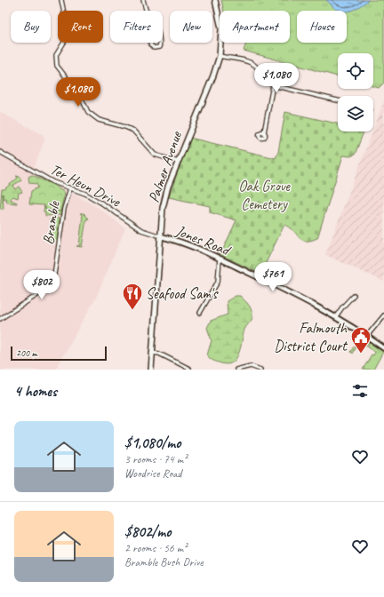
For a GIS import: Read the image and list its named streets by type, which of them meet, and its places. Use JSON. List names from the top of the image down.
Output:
{
  "streets": {
    "highway": ["Palmer Avenue"],
    "main road": ["Jones Road"],
    "street": ["Ter Heun Drive", "Bramble"]
  },
  "crossings": [
    ["Palmer Avenue", "Ter Heun Drive"],
    ["Palmer Avenue", "Jones Road"],
    ["Ter Heun Drive", "Bramble"],
    ["Ter Heun Drive", "Jones Road"]
  ],
  "parks": ["Oak Grove Cemetery"],
  "places": {
    "restaurant": ["Seafood Sam's"],
    "public building": ["Falmouth District Court"]
  },
  "scale_bar": "200 m",
  "page": {
    "chip": [
      "Buy",
      "Rent",
      "Filters",
      "New",
      "Apartment",
      "House"
    ],
    "price": [
      "$1,080",
      "$1,080",
      "$761",
      "$802"
    ],
    "scale": "200 m",
    "heading": "4 homes",
    "list": [
      {
        "name": "$1,080/mo",
        "note": "3 rooms · 74 m² · Woodrise Road"
      },
      {
        "name": "$802/mo",
        "note": "2 rooms · 56 m² · Bramble Bush Drive"
      }
    ]
  }
}
